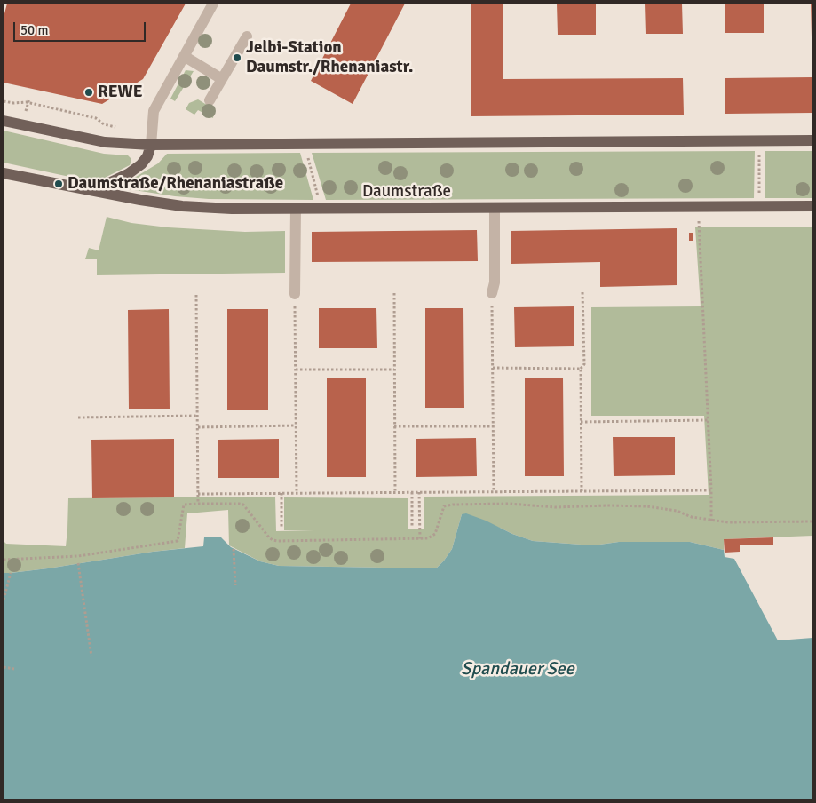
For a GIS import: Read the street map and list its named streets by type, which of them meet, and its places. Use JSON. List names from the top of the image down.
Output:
{
  "streets": {
    "main road": ["Daumstraße"]
  },
  "water": ["Spandauer See"],
  "places": ["Jelbi-Station Daumstr./Rhenaniastr.", "REWE", "Daumstraße/Rhenaniastraße"],
  "scale_bar": "50 m"
}
